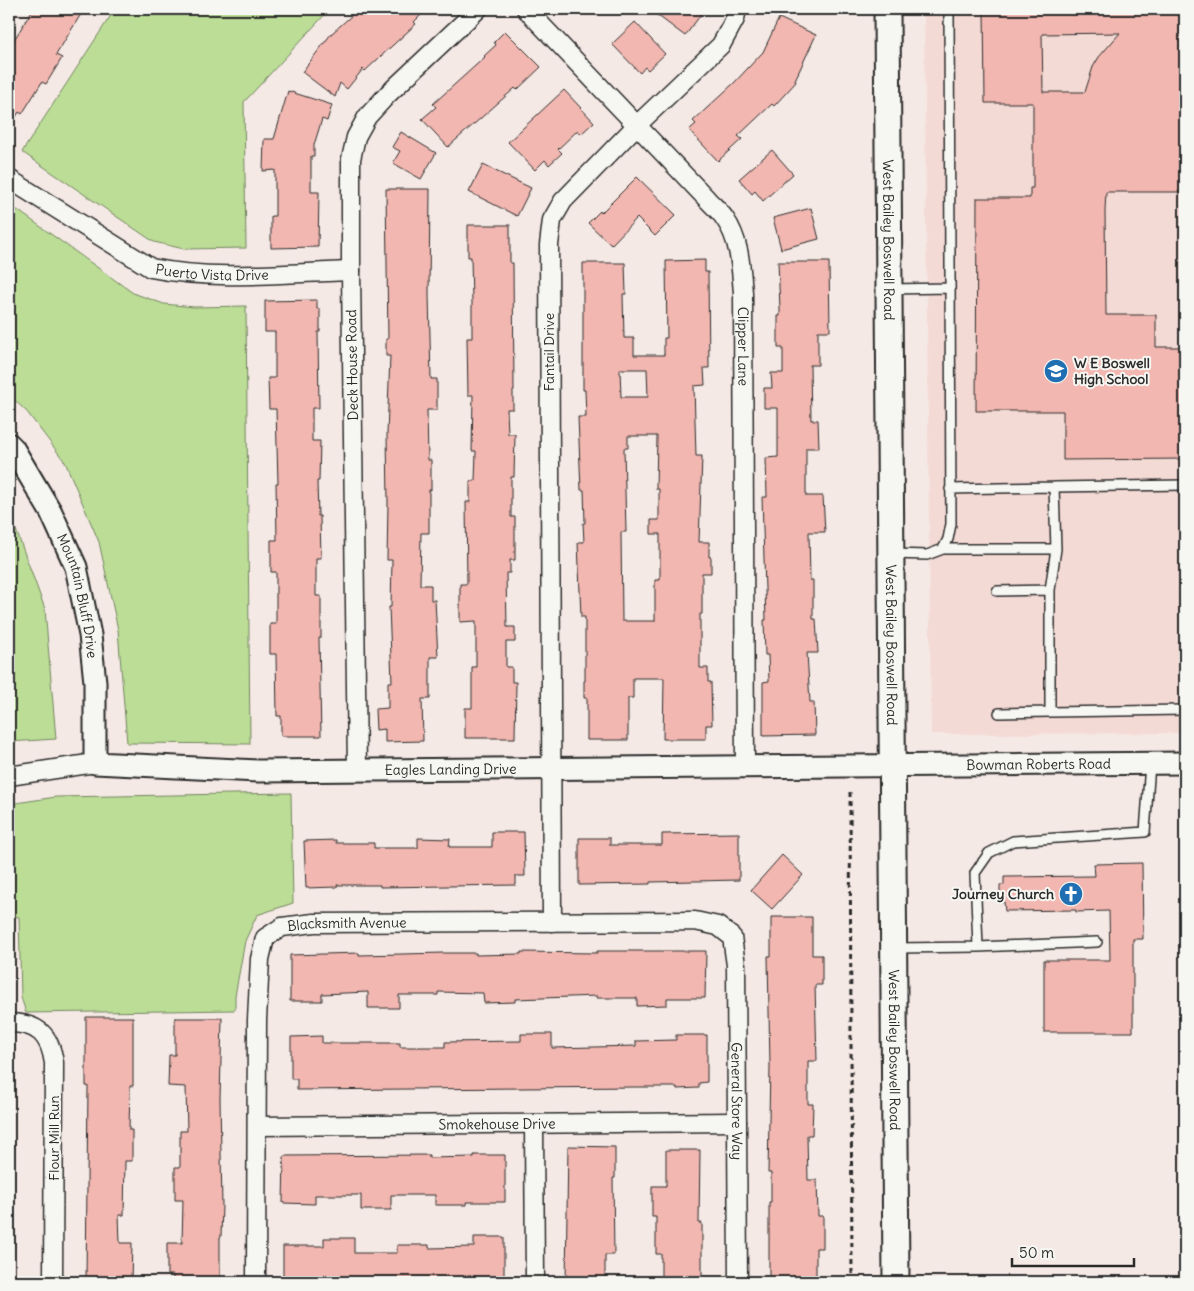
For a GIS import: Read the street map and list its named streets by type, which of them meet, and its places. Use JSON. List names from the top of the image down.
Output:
{
  "streets": {
    "main road": ["West Bailey Boswell Road"],
    "street": [
      "Puerto Vista Drive",
      "Clipper Lane",
      "Fantail Drive",
      "Deck House Road",
      "Mountain Bluff Drive",
      "Bowman Roberts Road",
      "Eagles Landing Drive",
      "Blacksmith Avenue",
      "General Store Way",
      "Smokehouse Drive",
      "Flour Mill Run"
    ]
  },
  "crossings": [
    ["West Bailey Boswell Road", "Bowman Roberts Road"],
    ["West Bailey Boswell Road", "Eagles Landing Drive"],
    ["Puerto Vista Drive", "Deck House Road"],
    ["Clipper Lane", "Fantail Drive"],
    ["Clipper Lane", "Eagles Landing Drive"],
    ["Fantail Drive", "Eagles Landing Drive"],
    ["Fantail Drive", "Blacksmith Avenue"],
    ["Deck House Road", "Eagles Landing Drive"],
    ["Mountain Bluff Drive", "Eagles Landing Drive"],
    ["Bowman Roberts Road", "Eagles Landing Drive"],
    ["Blacksmith Avenue", "General Store Way"],
    ["Blacksmith Avenue", "Smokehouse Drive"],
    ["General Store Way", "Smokehouse Drive"]
  ],
  "places": {
    "school or university": ["W E Boswell High School"],
    "church": ["Journey Church"]
  },
  "scale_bar": "50 m"
}
